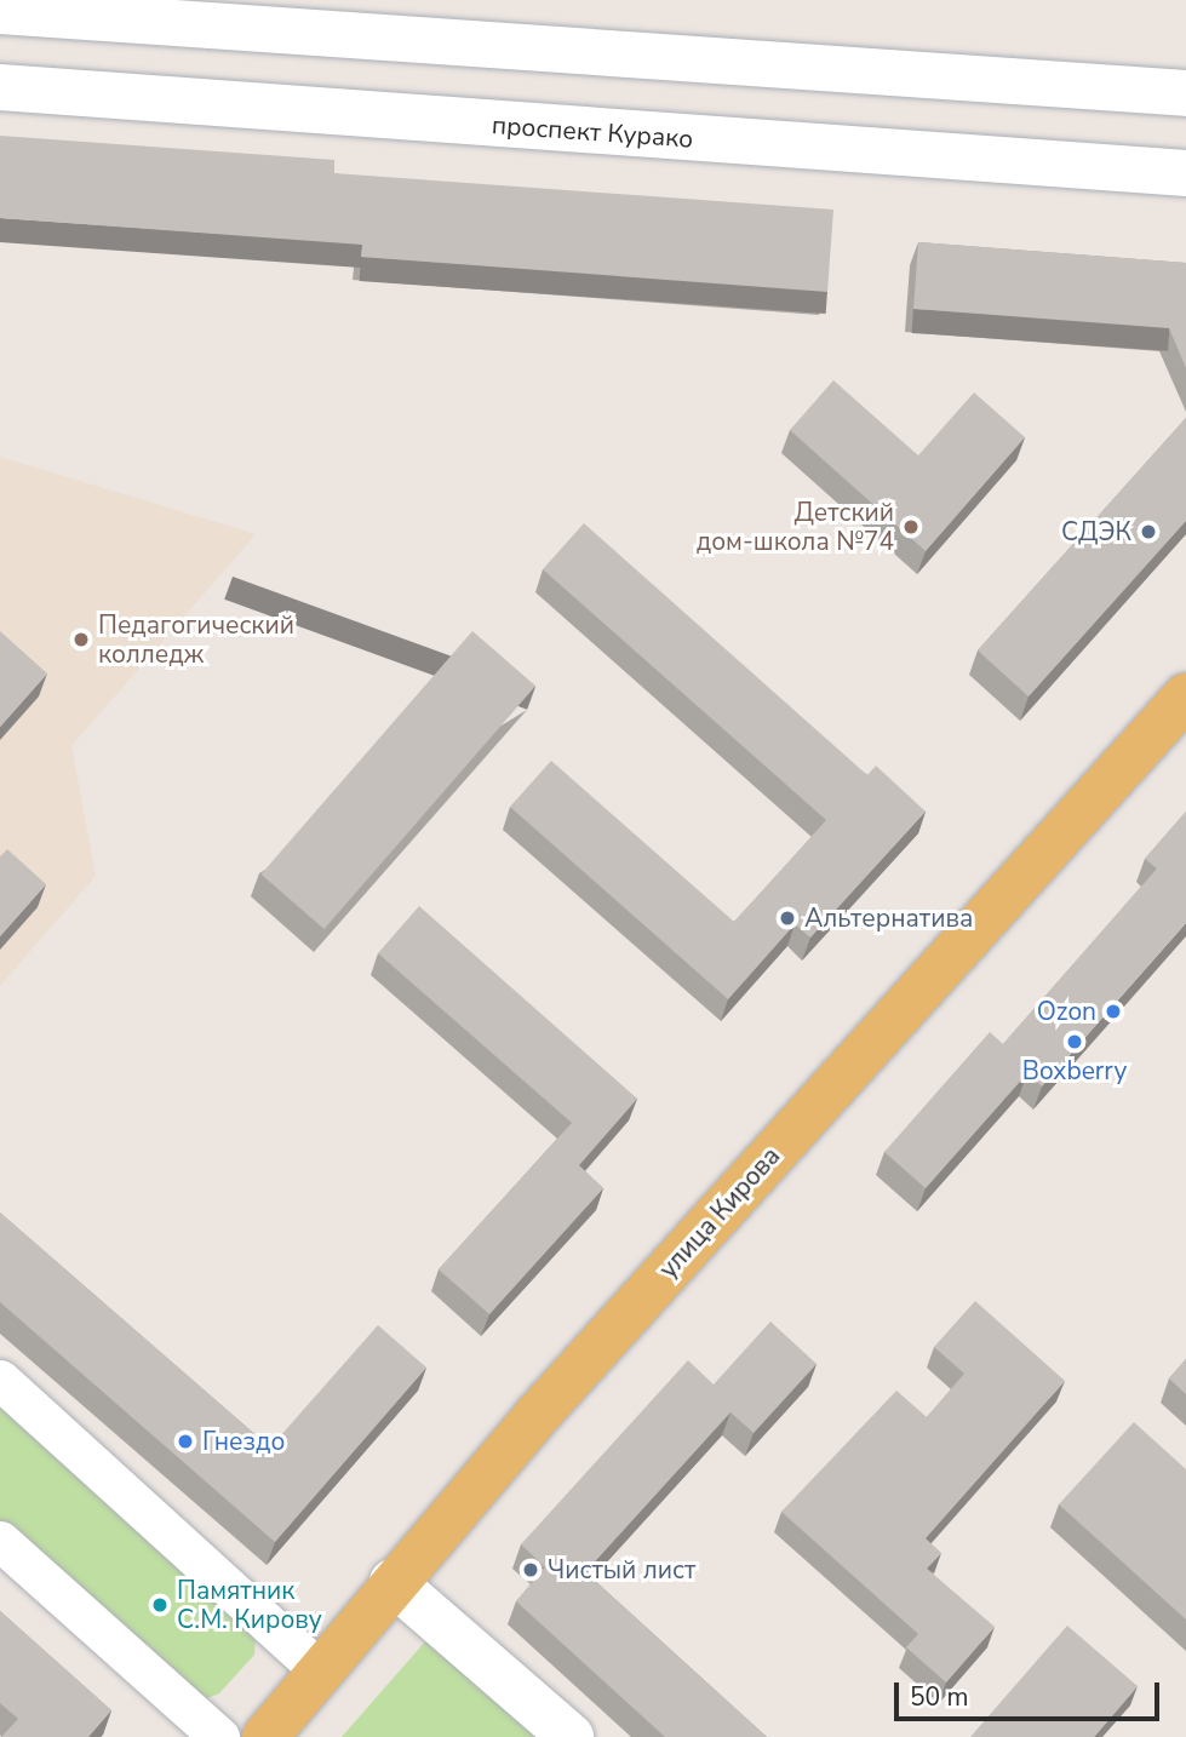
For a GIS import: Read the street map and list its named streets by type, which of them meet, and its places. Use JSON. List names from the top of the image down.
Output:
{
  "streets": {
    "main road": ["проспект Курако", "улица Кирова"]
  },
  "places": [
    "Детский дом-школа №74",
    "СДЭК",
    "Педагогический колледж",
    "Альтернатива",
    "Ozon",
    "Boxberry",
    "Гнездо",
    "Чистый лист",
    "Памятник С.М. Кирову"
  ],
  "scale_bar": "50 m"
}
